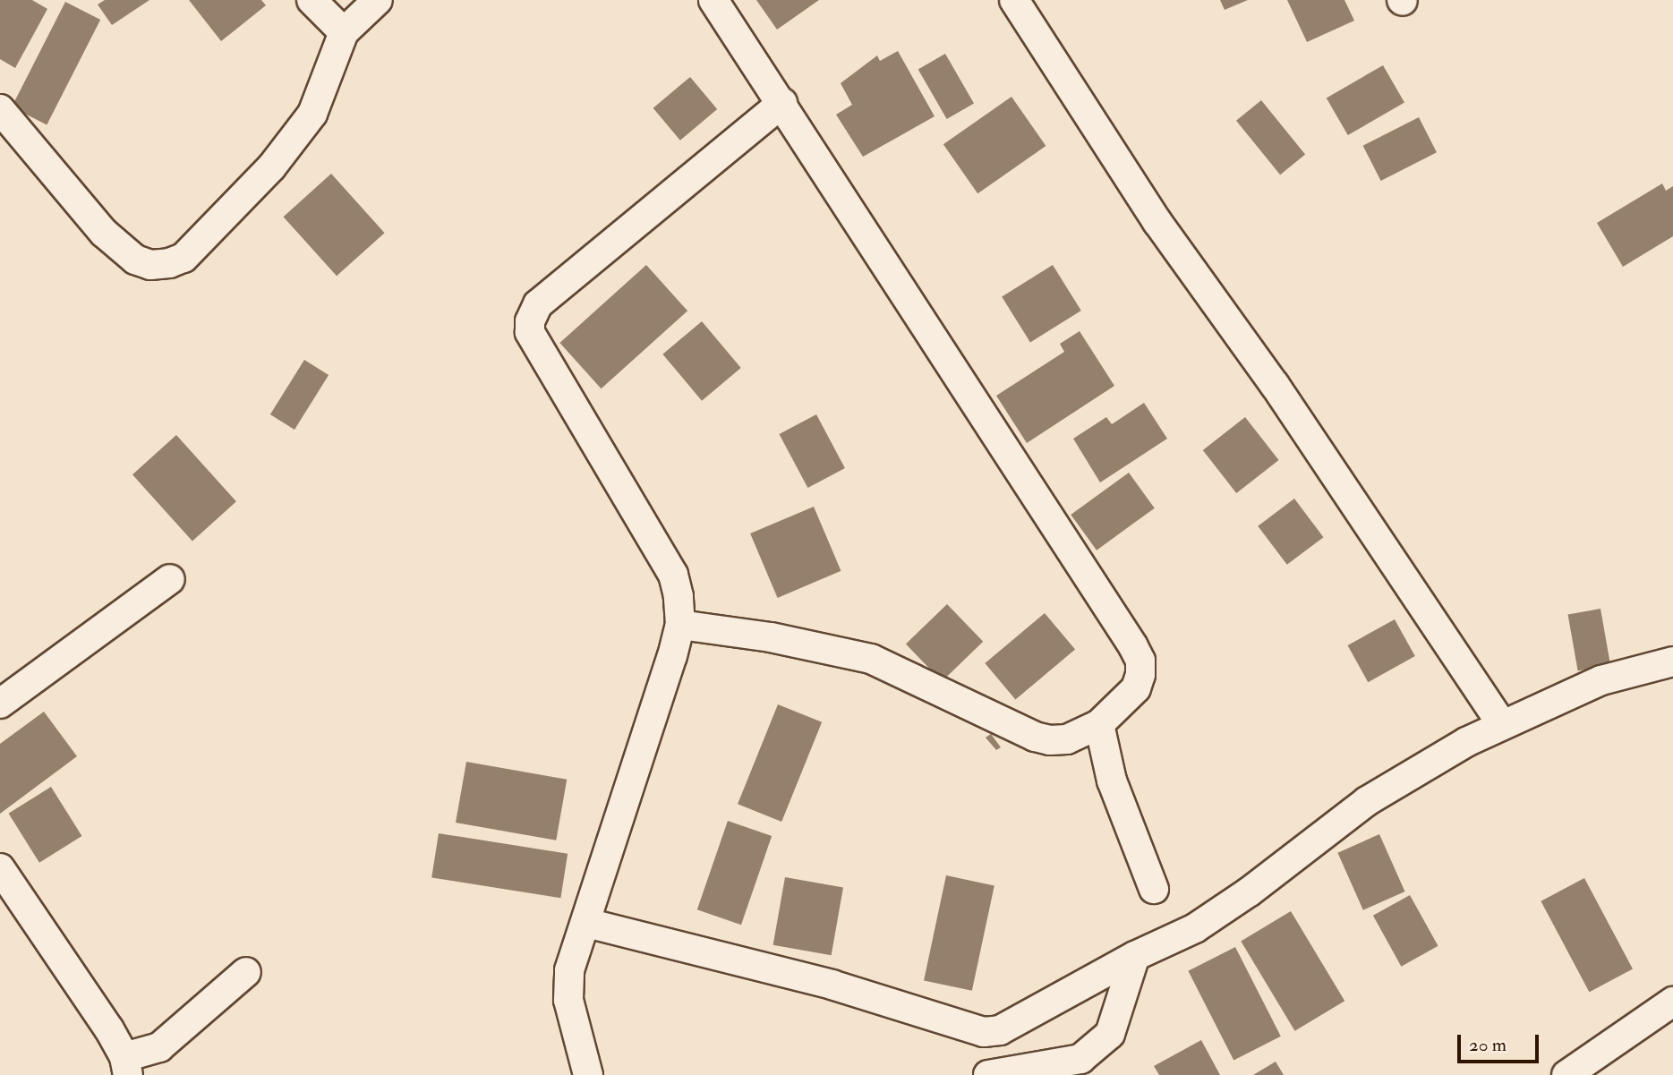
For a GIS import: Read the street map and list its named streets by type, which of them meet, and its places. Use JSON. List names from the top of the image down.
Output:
{
  "scale_bar": "20 m"
}
